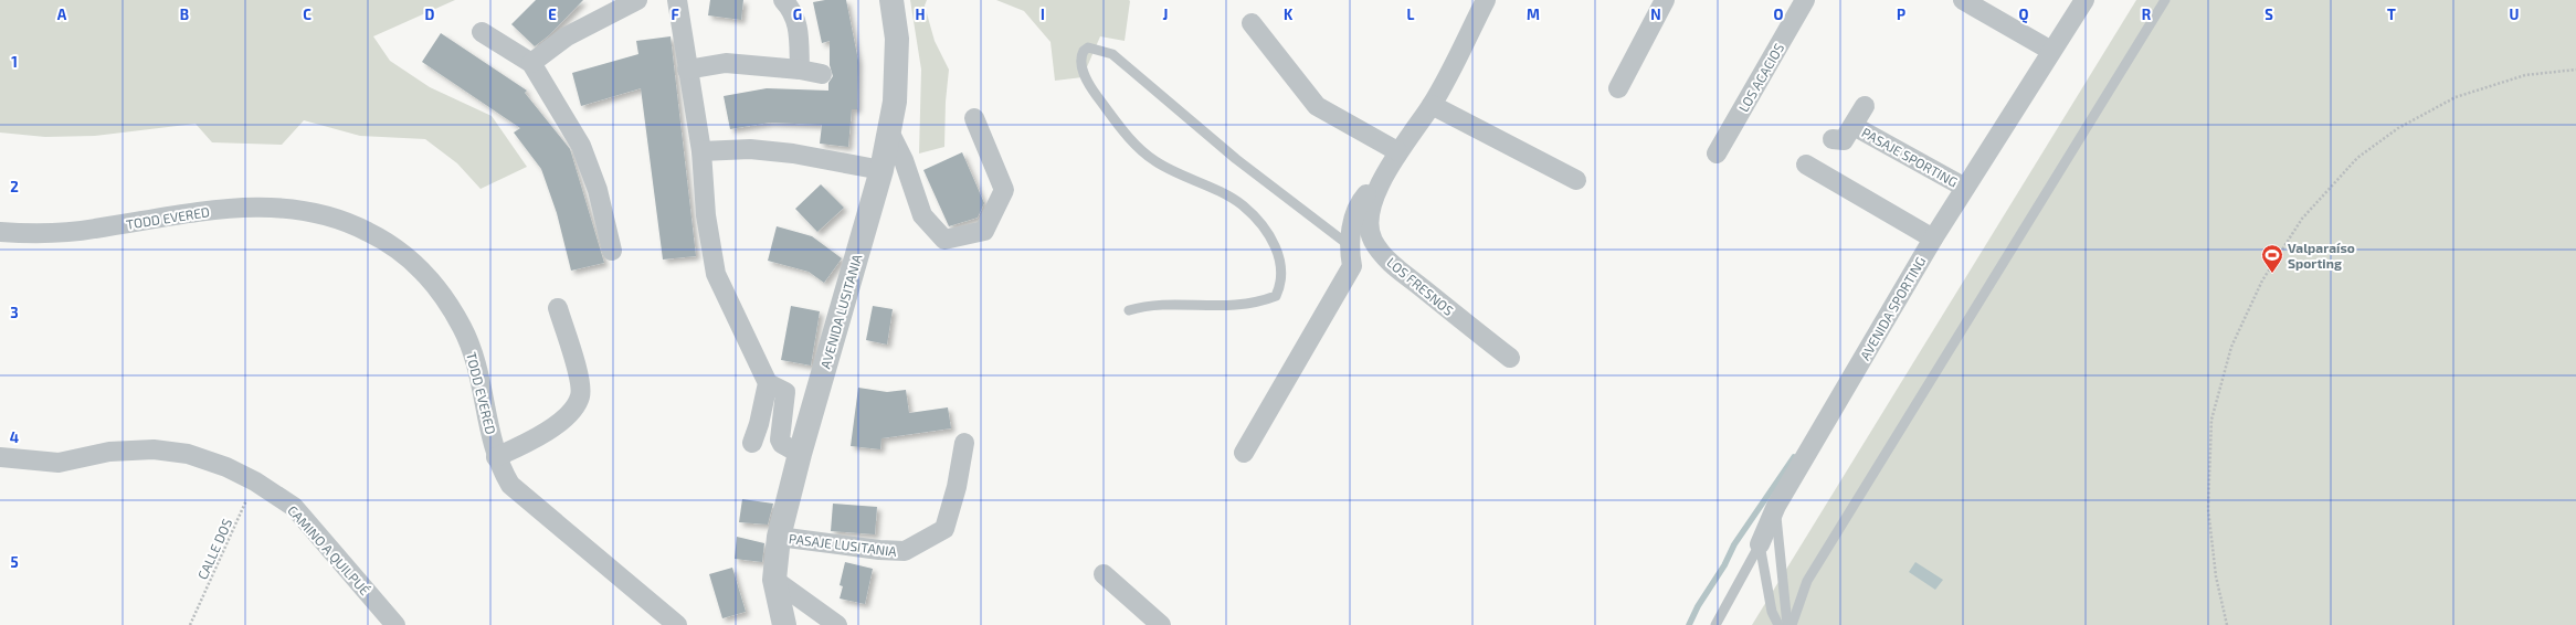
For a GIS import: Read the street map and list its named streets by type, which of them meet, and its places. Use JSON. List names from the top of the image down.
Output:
{
  "streets": {
    "street": [
      "LOS ACACIOS",
      "PASAJE SPORTING",
      "TODD EVERED",
      "LOS FRESNOS",
      "AVENIDA SPORTING",
      "AVENIDA LUSITANIA",
      "PASAJE LUSITANIA",
      "CAMINO A QUILPUÉ"
    ],
    "path": ["CALLE DOS"]
  },
  "crossings": [
    ["PASAJE SPORTING", "AVENIDA SPORTING"],
    ["AVENIDA LUSITANIA", "PASAJE LUSITANIA"],
    ["CALLE DOS", "CAMINO A QUILPUÉ"]
  ],
  "places": {
    "sports": ["Valparaíso Sporting"]
  },
  "grid": {
    "columns": [
      "A",
      "B",
      "C",
      "D",
      "E",
      "F",
      "G",
      "H",
      "I",
      "J",
      "K",
      "L",
      "M",
      "N",
      "O",
      "P",
      "Q",
      "R",
      "S",
      "T",
      "U"
    ],
    "rows": [
      "1",
      "2",
      "3",
      "4",
      "5"
    ]
  }
}
